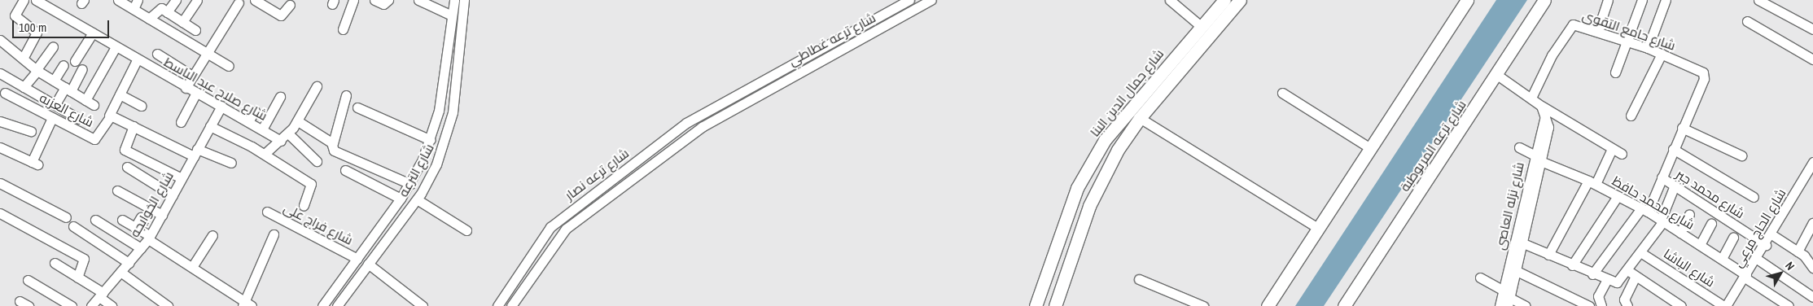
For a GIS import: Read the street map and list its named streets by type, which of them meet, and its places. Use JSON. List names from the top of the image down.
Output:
{
  "streets": {
    "main road": ["شارع جمال الدين البنا", "شارع ترعه المريوطية"],
    "street": [
      "شارع جامع التقوى",
      "شارع ترعه غطاطي",
      "شارع صلاح عبد الباسط",
      "شارع العزبه",
      "شارع الترعه",
      "شارع ترعه نصار",
      "شارع محمد جبر",
      "شارع محمد حافظ",
      "شارع الخوايجه",
      "شارع نزله العاصى",
      "شارع فراج على",
      "شارع الحاج مرعي",
      "شارع الباشا"
    ]
  },
  "crossings": [
    ["شارع ترعه غطاطي", "شارع ترعه نصار"],
    ["شارع صلاح عبد الباسط", "شارع الخوايجه"],
    ["شارع العزبه", "شارع الخوايجه"],
    ["شارع الترعه", "شارع فراج على"],
    ["شارع محمد جبر", "شارع الحاج مرعي"],
    ["شارع محمد حافظ", "شارع نزله العاصى"],
    ["شارع محمد حافظ", "شارع الحاج مرعي"],
    ["شارع الحاج مرعي", "شارع الباشا"]
  ],
  "scale_bar": "100 m",
  "north": "top right"
}
